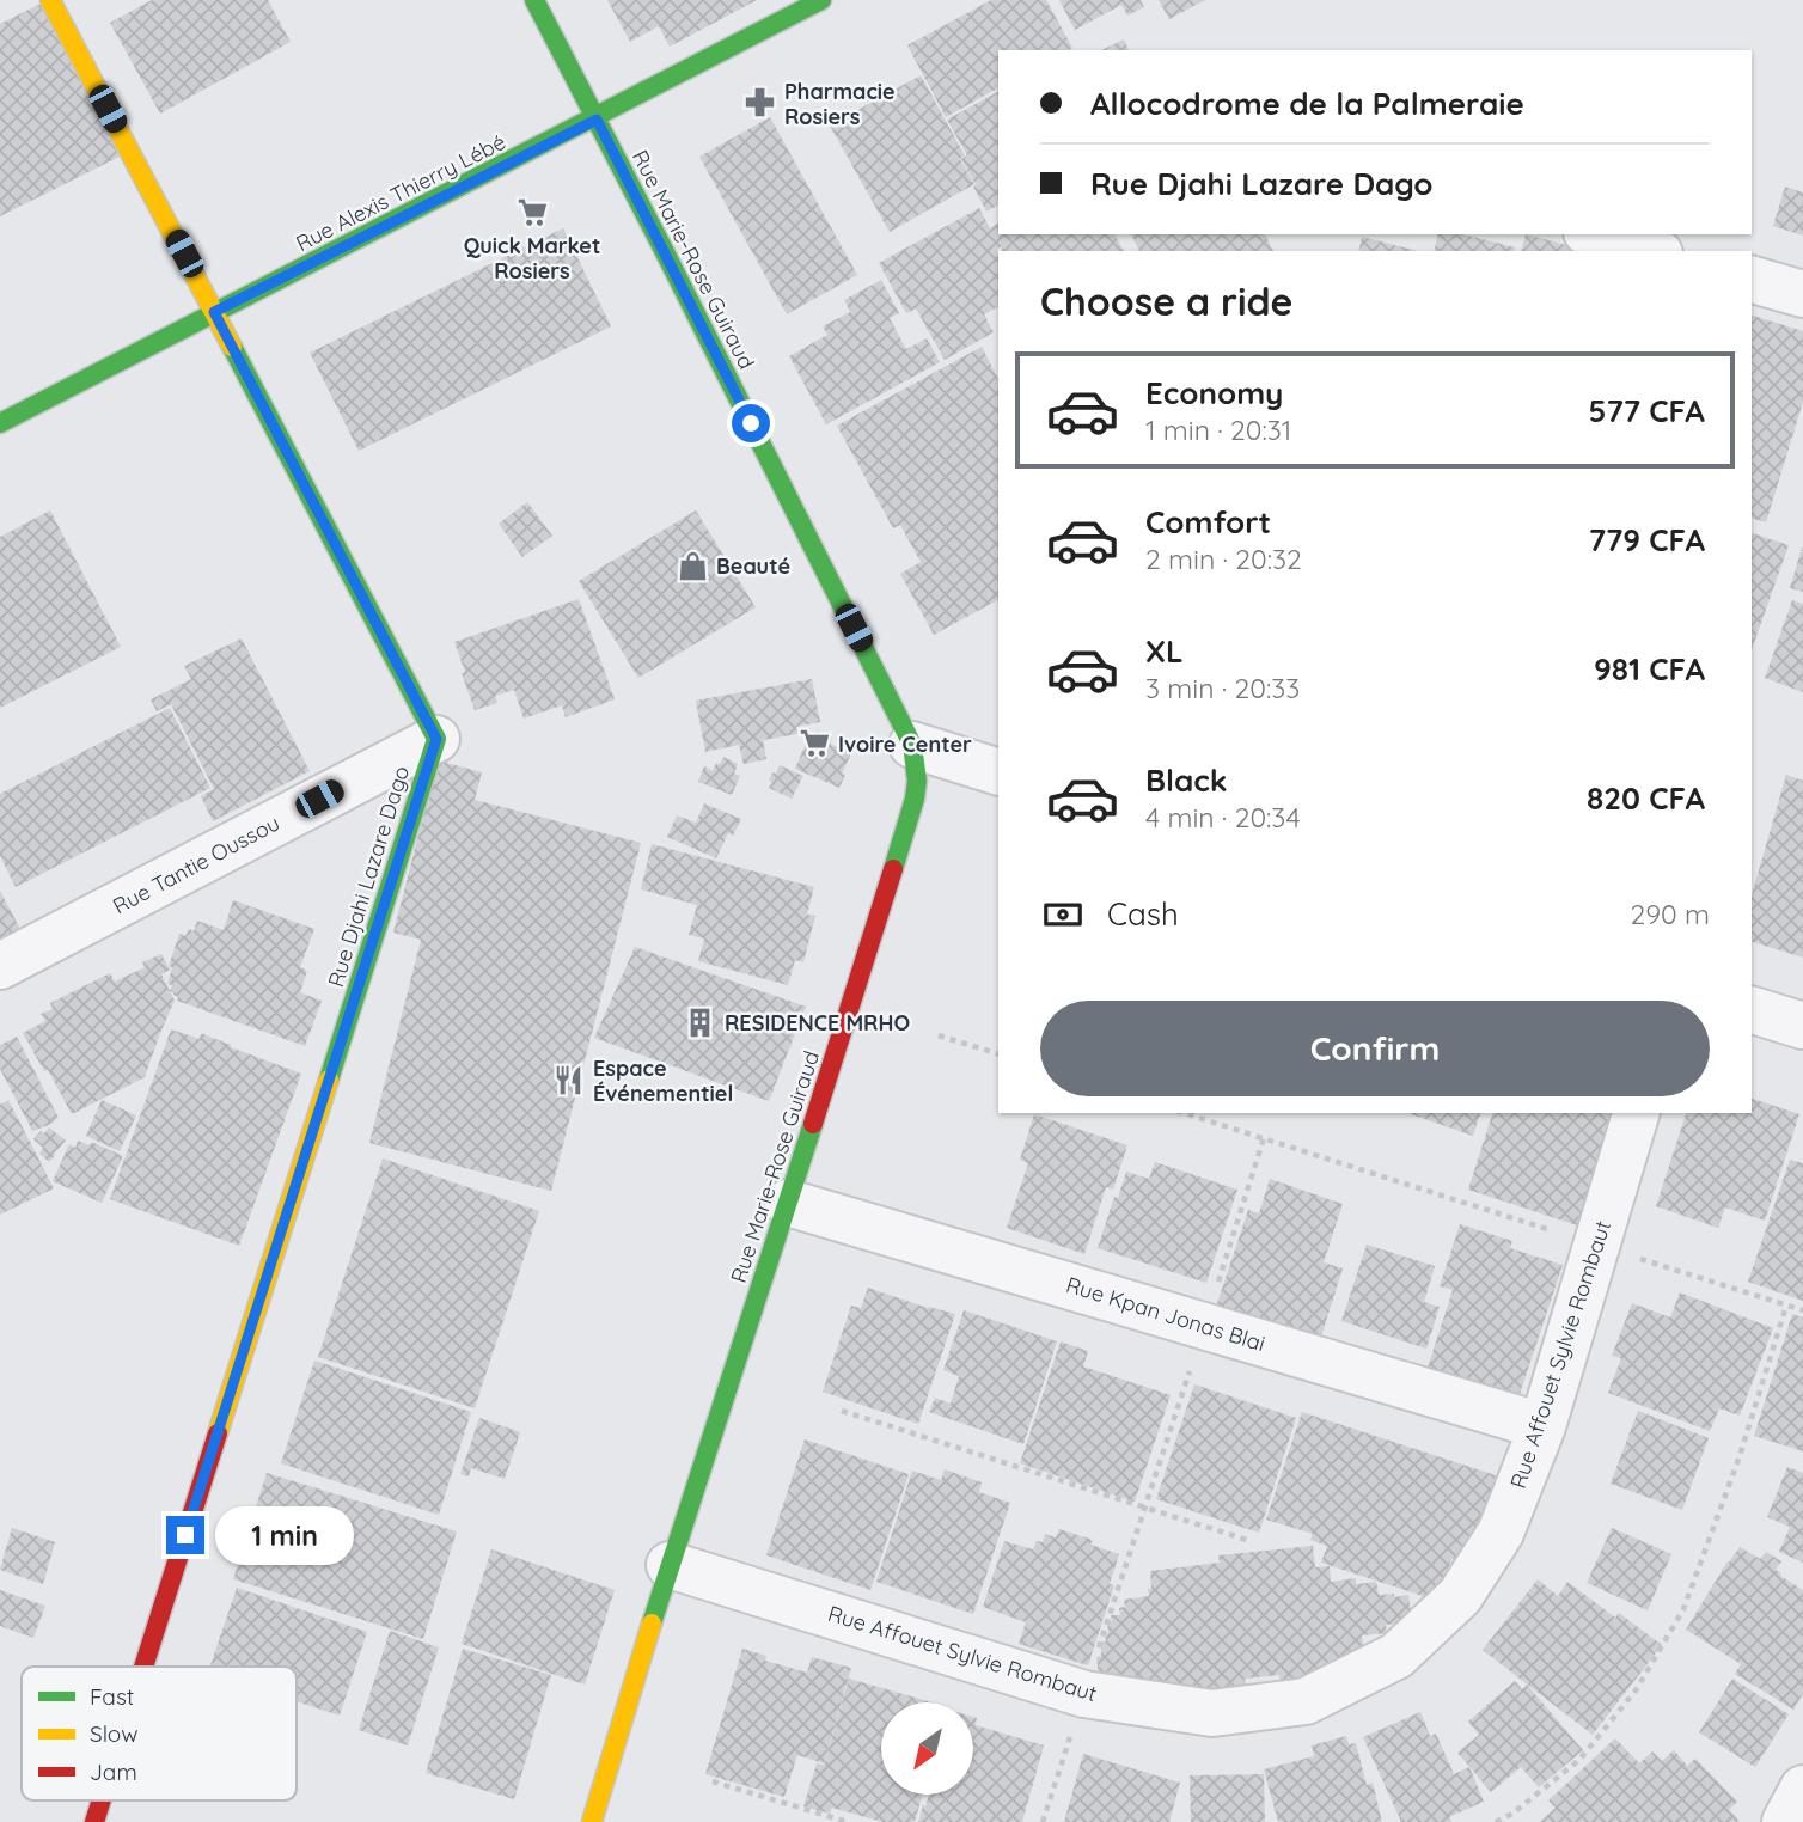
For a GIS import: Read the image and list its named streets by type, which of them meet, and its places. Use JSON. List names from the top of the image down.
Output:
{
  "streets": {
    "street": [
      "Rue Alexis Thierry Lébé",
      "Rue Marie-Rose Guiraud",
      "Rue Tantie Oussou",
      "Rue Djahi Lazare Dago",
      "Rue Kpan Jonas Blai",
      "Rue Affouet Sylvie Rombaut"
    ]
  },
  "crossings": [
    ["Rue Alexis Thierry Lébé", "Rue Marie-Rose Guiraud"],
    ["Rue Marie-Rose Guiraud", "Rue Kpan Jonas Blai"],
    ["Rue Marie-Rose Guiraud", "Rue Affouet Sylvie Rombaut"],
    ["Rue Tantie Oussou", "Rue Djahi Lazare Dago"],
    ["Rue Kpan Jonas Blai", "Rue Affouet Sylvie Rombaut"]
  ],
  "places": {
    "pharmacy": ["Pharmacie Rosiers"],
    "supermarket": ["Quick Market Rosiers", "Ivoire Center"],
    "shop": ["Beauté"],
    "building": ["RESIDENCE MRHO"],
    "restaurant": ["Espace Événementiel"]
  },
  "legend": ["Fast", "Slow", "Jam"],
  "north": "bottom left",
  "page": {
    "banner": ["Allocodrome de la Palmeraie", "Rue Djahi Lazare Dago"],
    "heading": "Choose a ride",
    "list": [
      {
        "name": "Economy",
        "note": "1 min · 20:31",
        "value": "577 CFA"
      },
      {
        "name": "Comfort",
        "note": "2 min · 20:32",
        "value": "779 CFA"
      },
      {
        "name": "XL",
        "note": "3 min · 20:33",
        "value": "981 CFA"
      },
      {
        "name": "Black",
        "note": "4 min · 20:34",
        "value": "820 CFA"
      }
    ],
    "pay": ["Cash", "290 m"],
    "buttons": "Confirm",
    "bubble": "1 min"
  }
}
